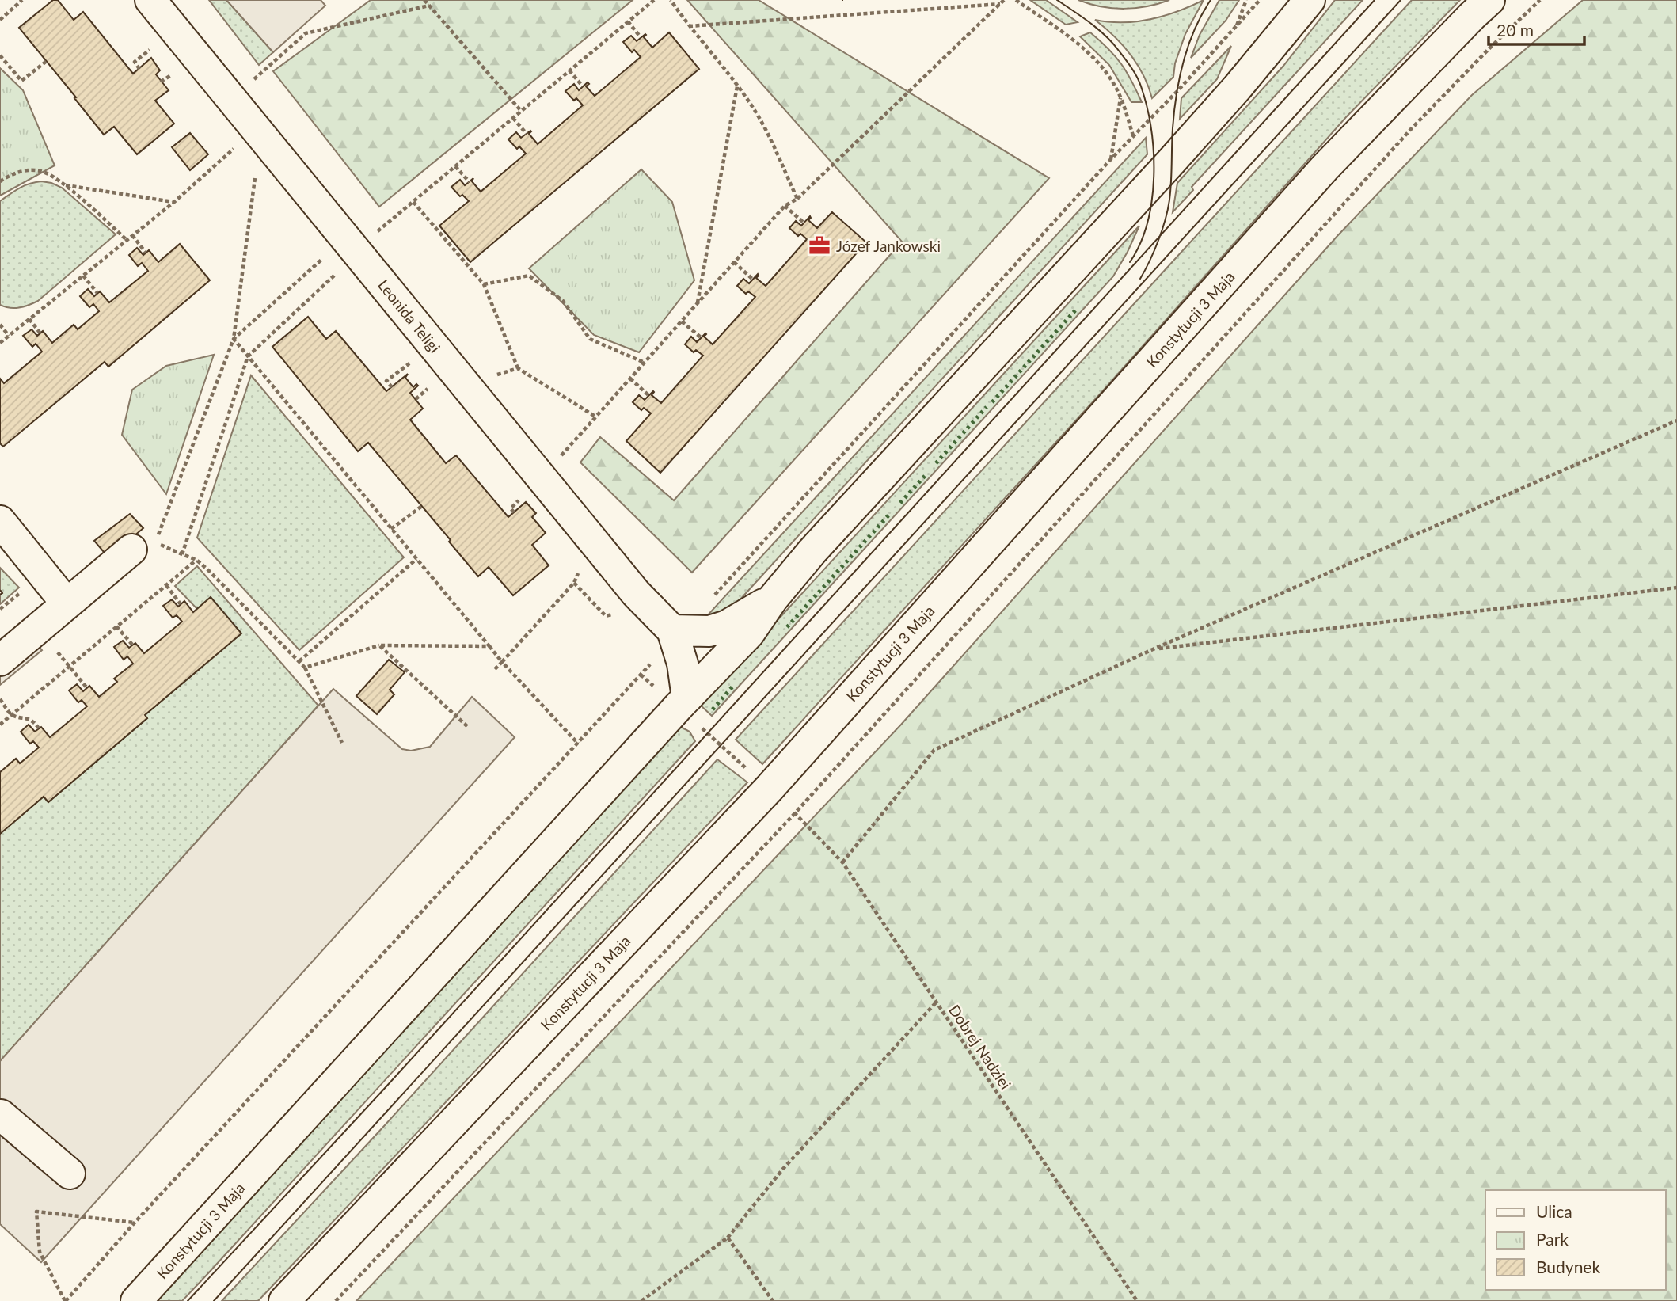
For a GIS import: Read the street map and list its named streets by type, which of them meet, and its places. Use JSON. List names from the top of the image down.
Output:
{
  "streets": {
    "street": ["Leonida Teligi", "Konstytucji 3 Maja"],
    "path": ["Dobrej Nadziei"]
  },
  "crossings": [
    ["Leonida Teligi", "Konstytucji 3 Maja"],
    ["Leonida Teligi", "Dobrej Nadziei"],
    ["Konstytucji 3 Maja", "Dobrej Nadziei"]
  ],
  "places": {
    "office": ["Józef Jankowski"]
  },
  "legend": ["Ulica", "Park", "Budynek"],
  "scale_bar": "20 m"
}
